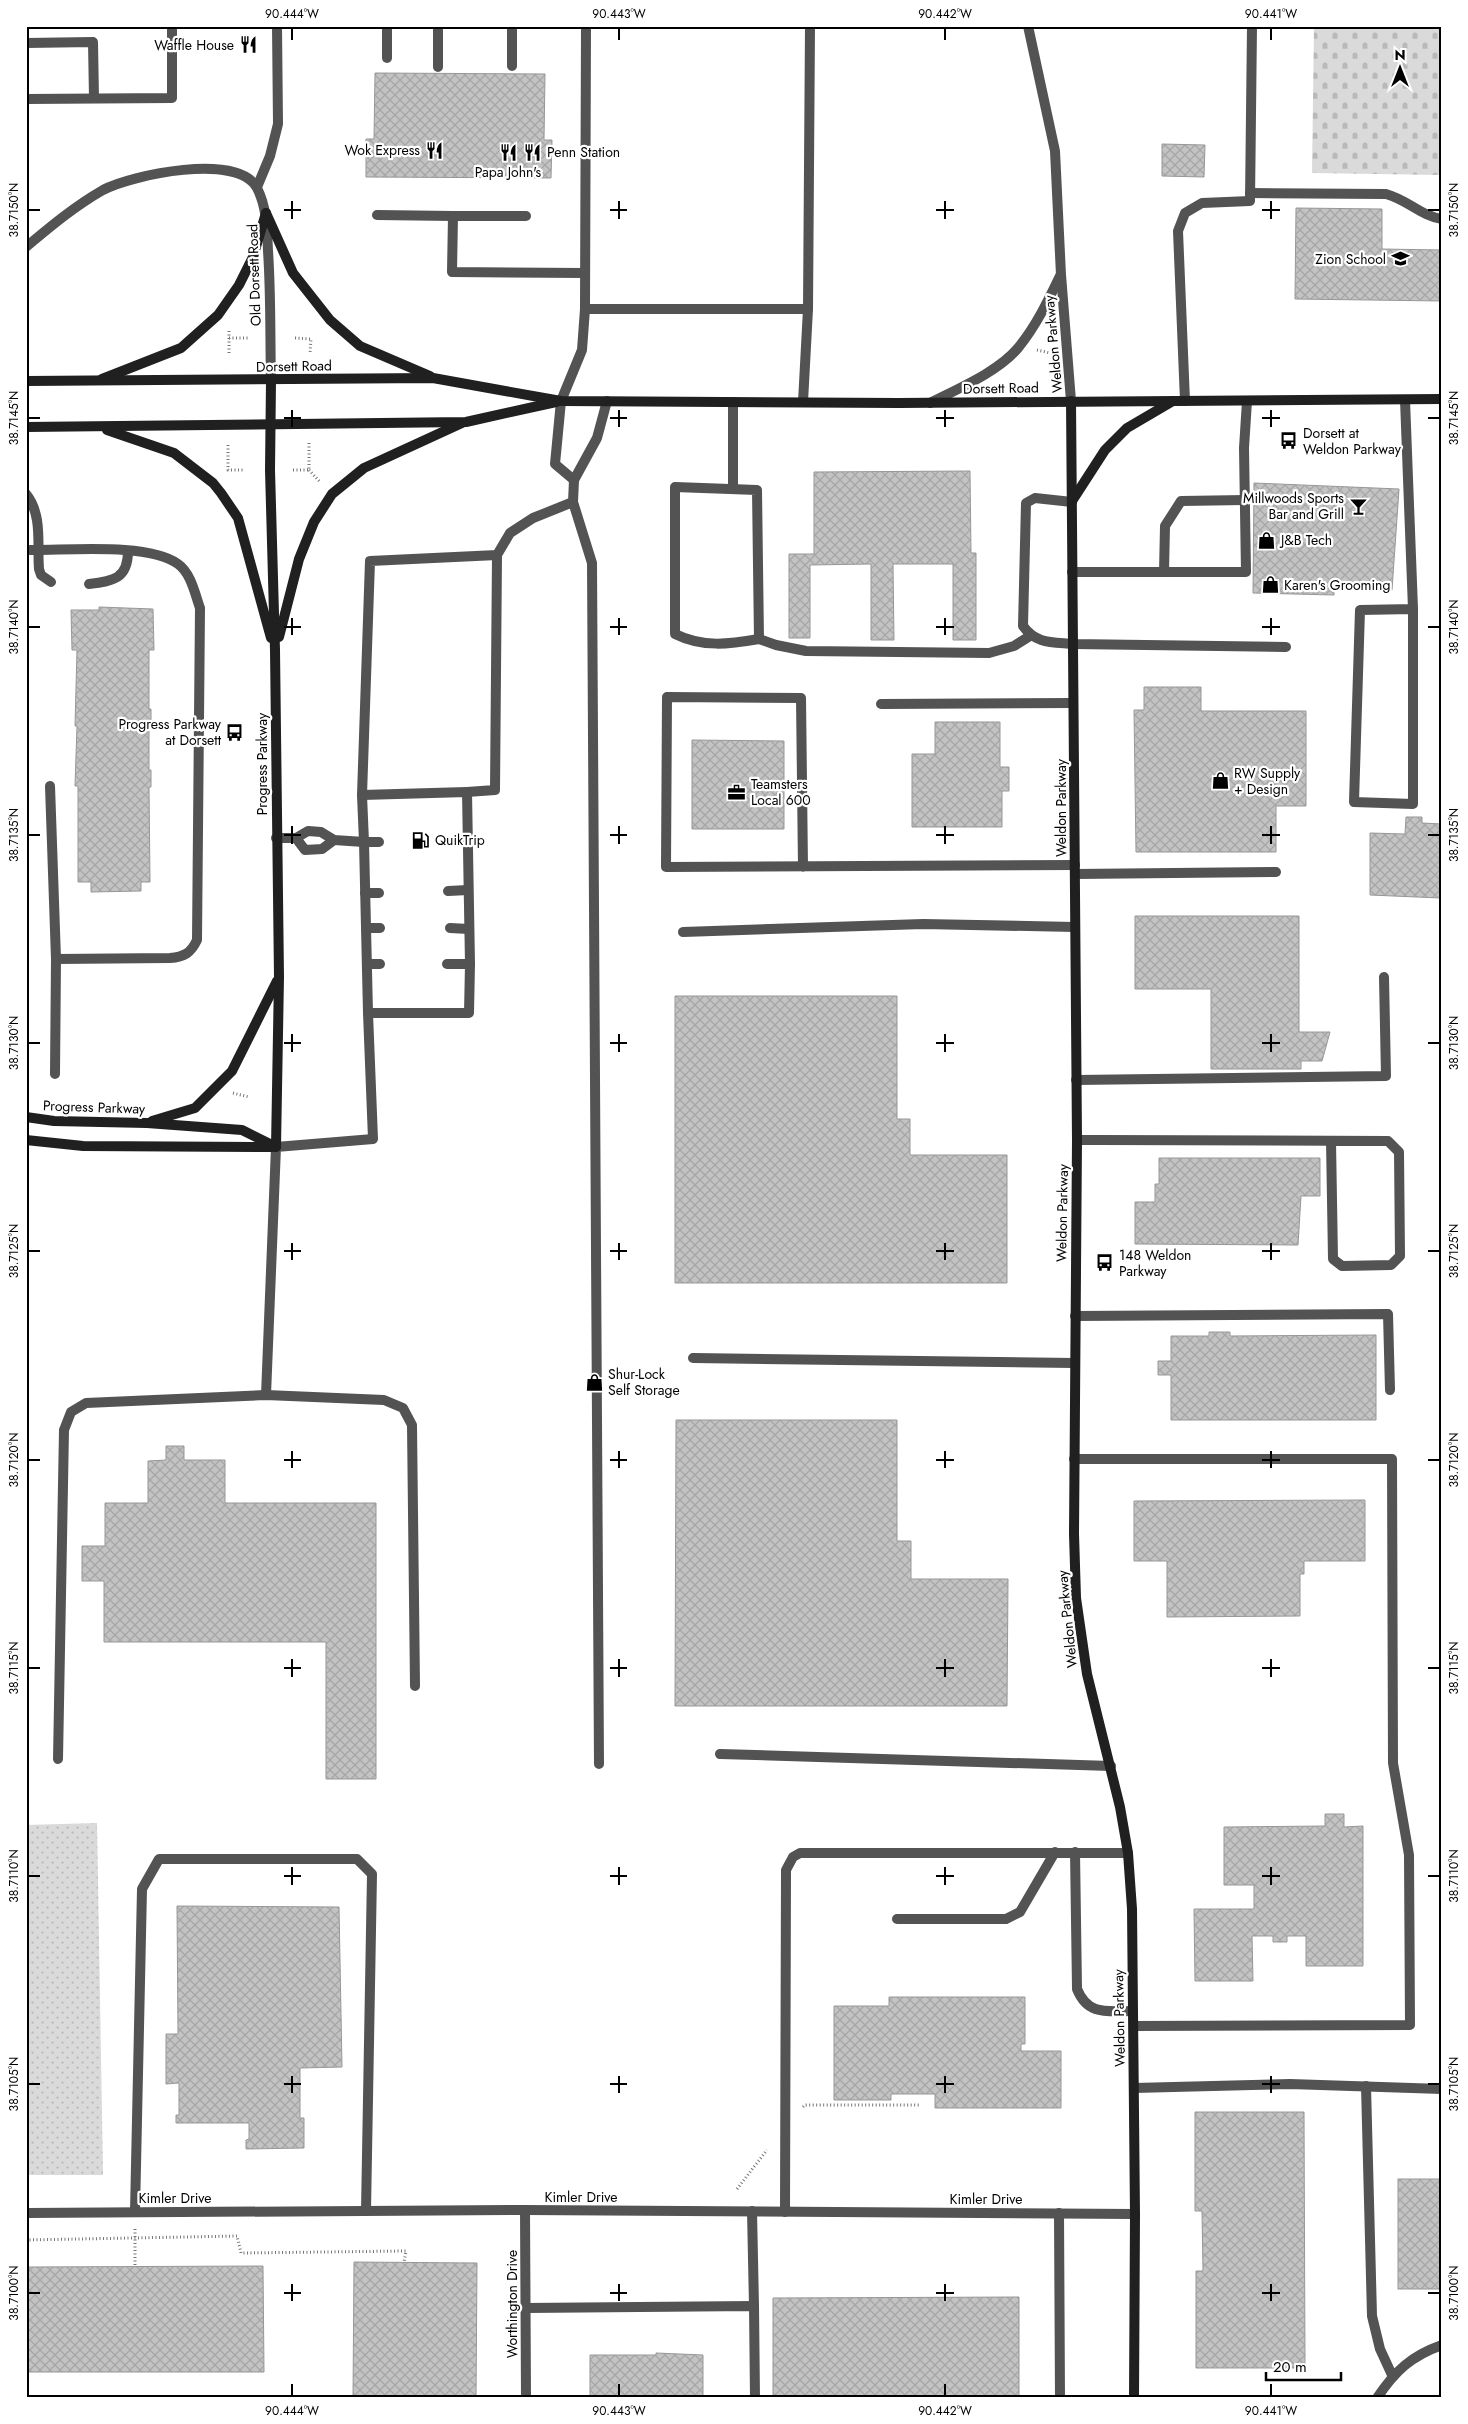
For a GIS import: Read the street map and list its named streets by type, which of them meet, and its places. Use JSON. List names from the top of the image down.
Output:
{
  "streets": {
    "street": [
      "Old Dorsett Road",
      "Weldon Parkway",
      "Dorsett Road",
      "Progress Parkway",
      "Kimler Drive",
      "Worthington Drive"
    ]
  },
  "crossings": [
    ["Old Dorsett Road", "Dorsett Road"],
    ["Old Dorsett Road", "Progress Parkway"],
    ["Weldon Parkway", "Dorsett Road"],
    ["Weldon Parkway", "Kimler Drive"],
    ["Dorsett Road", "Progress Parkway"],
    ["Kimler Drive", "Worthington Drive"]
  ],
  "places": {
    "restaurant": [
      "Waffle House",
      "Wok Express",
      "Papa John's",
      "Penn Station"
    ],
    "school or university": ["Zion School"],
    "bus stop": ["Dorsett at Weldon Parkway", "Progress Parkway at Dorsett", "148 Weldon Parkway"],
    "bar": ["Millwoods Sports Bar and Grill"],
    "shop": [
      "J&B Tech",
      "Karen's Grooming",
      "RW Supply + Design",
      "Shur-Lock Self Storage"
    ],
    "office": ["Teamsters Local 600"],
    "fuel station": ["QuikTrip"]
  },
  "scale_bar": "20 m",
  "north": "top",
  "coordinates": [
    "90.444°W",
    "90.443°W",
    "90.442°W",
    "90.441°W",
    "38.7150°N",
    "38.7145°N",
    "38.7140°N",
    "38.7135°N",
    "38.7130°N",
    "38.7125°N",
    "38.7120°N",
    "38.7115°N",
    "38.7110°N",
    "38.7105°N",
    "38.7100°N"
  ]
}
